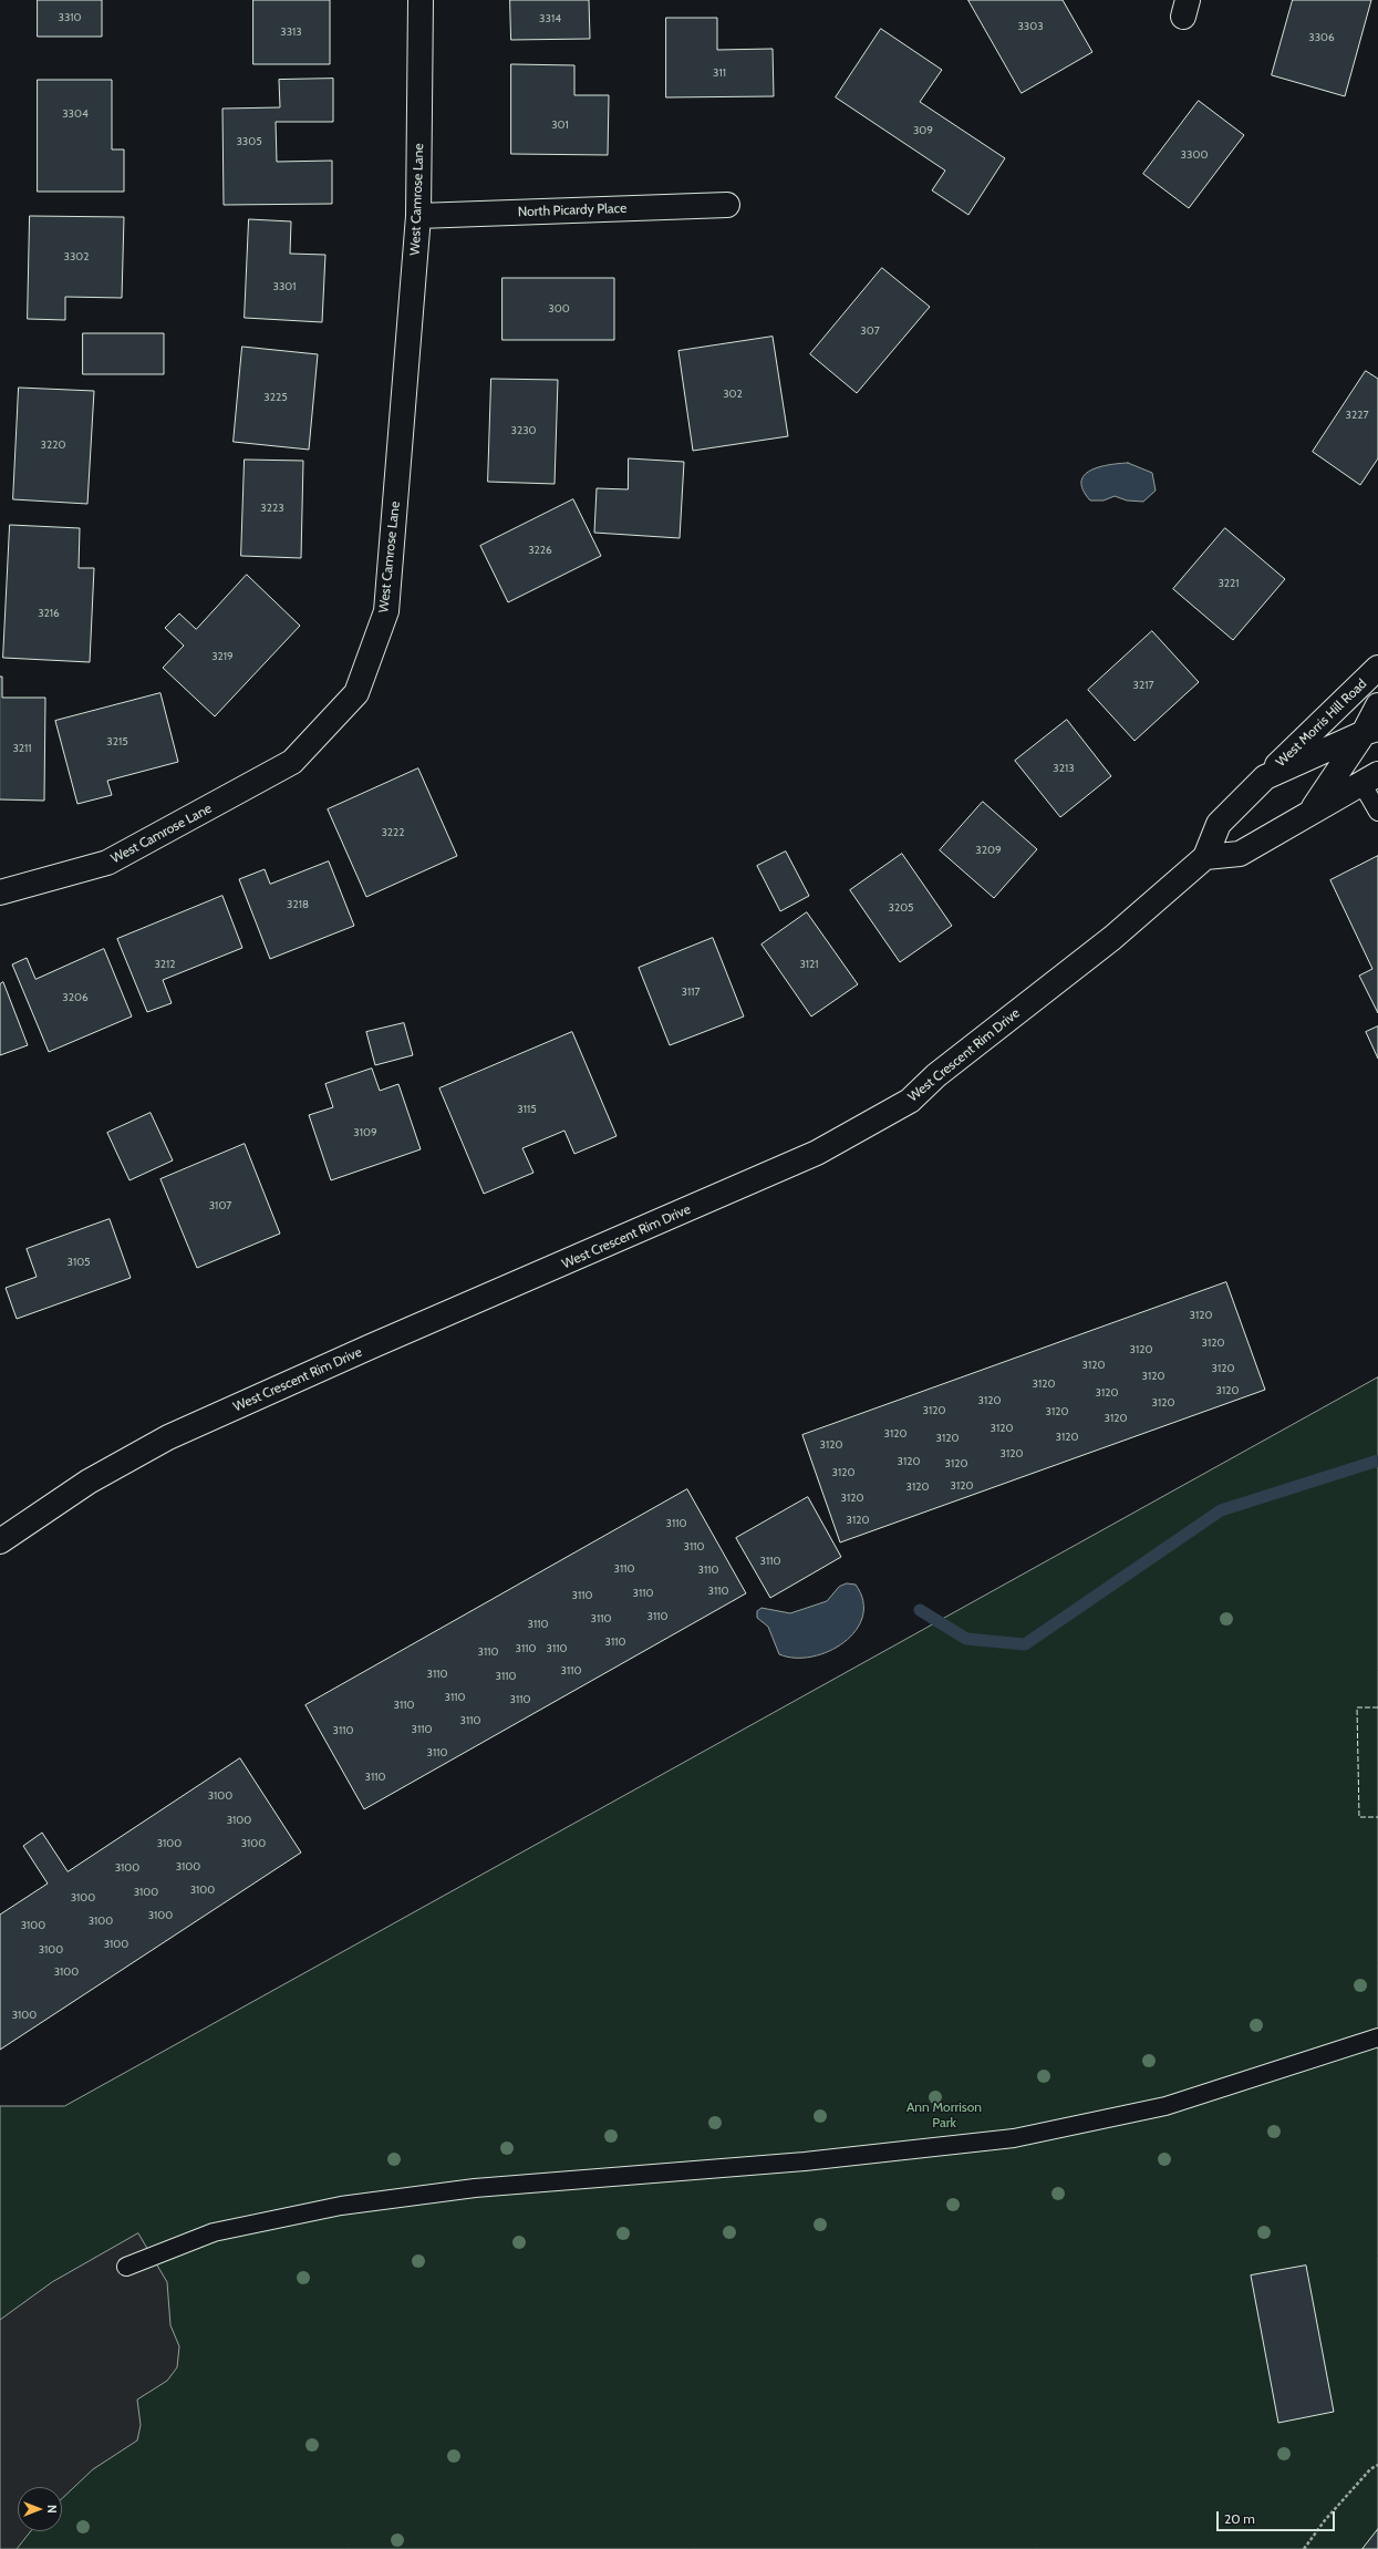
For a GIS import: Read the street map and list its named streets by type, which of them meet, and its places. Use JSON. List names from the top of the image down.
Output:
{
  "streets": {
    "street": [
      "West Camrose Lane",
      "North Picardy Place",
      "West Morris Hill Road",
      "West Crescent Rim Drive"
    ]
  },
  "crossings": [
    ["West Camrose Lane", "North Picardy Place"],
    ["West Morris Hill Road", "West Crescent Rim Drive"]
  ],
  "parks": ["Ann Morrison Park"],
  "house_numbers": [
    "3310",
    "3314",
    "3303",
    "3313",
    "3306",
    "311",
    "3304",
    "301",
    "309",
    "3305",
    "3300",
    "3302",
    "3301",
    "300",
    "307",
    "302",
    "3225",
    "3227",
    "3230",
    "3220",
    "3223",
    "3226",
    "3221",
    "3216",
    "3219",
    "3217",
    "3215",
    "3211",
    "3213",
    "3222",
    "3209",
    "3218",
    "3205",
    "3212",
    "3121",
    "3117",
    "3206",
    "3115",
    "3109",
    "3107",
    "3105",
    "3120",
    "3120",
    "3120",
    "3120",
    "3120",
    "3120",
    "3120",
    "3120",
    "3120",
    "3120",
    "3120",
    "3120",
    "3120",
    "3120",
    "3120",
    "3120",
    "3120",
    "3120",
    "3120",
    "3120",
    "3120",
    "3120",
    "3120",
    "3120",
    "3120",
    "3120",
    "3120",
    "3110",
    "3110",
    "3110",
    "3110",
    "3110",
    "3110",
    "3110",
    "3110",
    "3110",
    "3110",
    "3110",
    "3110",
    "3110",
    "3110",
    "3110",
    "3110",
    "3110",
    "3110",
    "3110",
    "3110",
    "3110",
    "3110",
    "3110",
    "3110",
    "3110",
    "3110",
    "3100",
    "3100",
    "3100",
    "3100",
    "3100",
    "3100",
    "3100",
    "3100",
    "3100",
    "3100",
    "3100",
    "3100",
    "3100",
    "3100",
    "3100",
    "3100"
  ],
  "scale_bar": "20 m",
  "north": "right"
}
